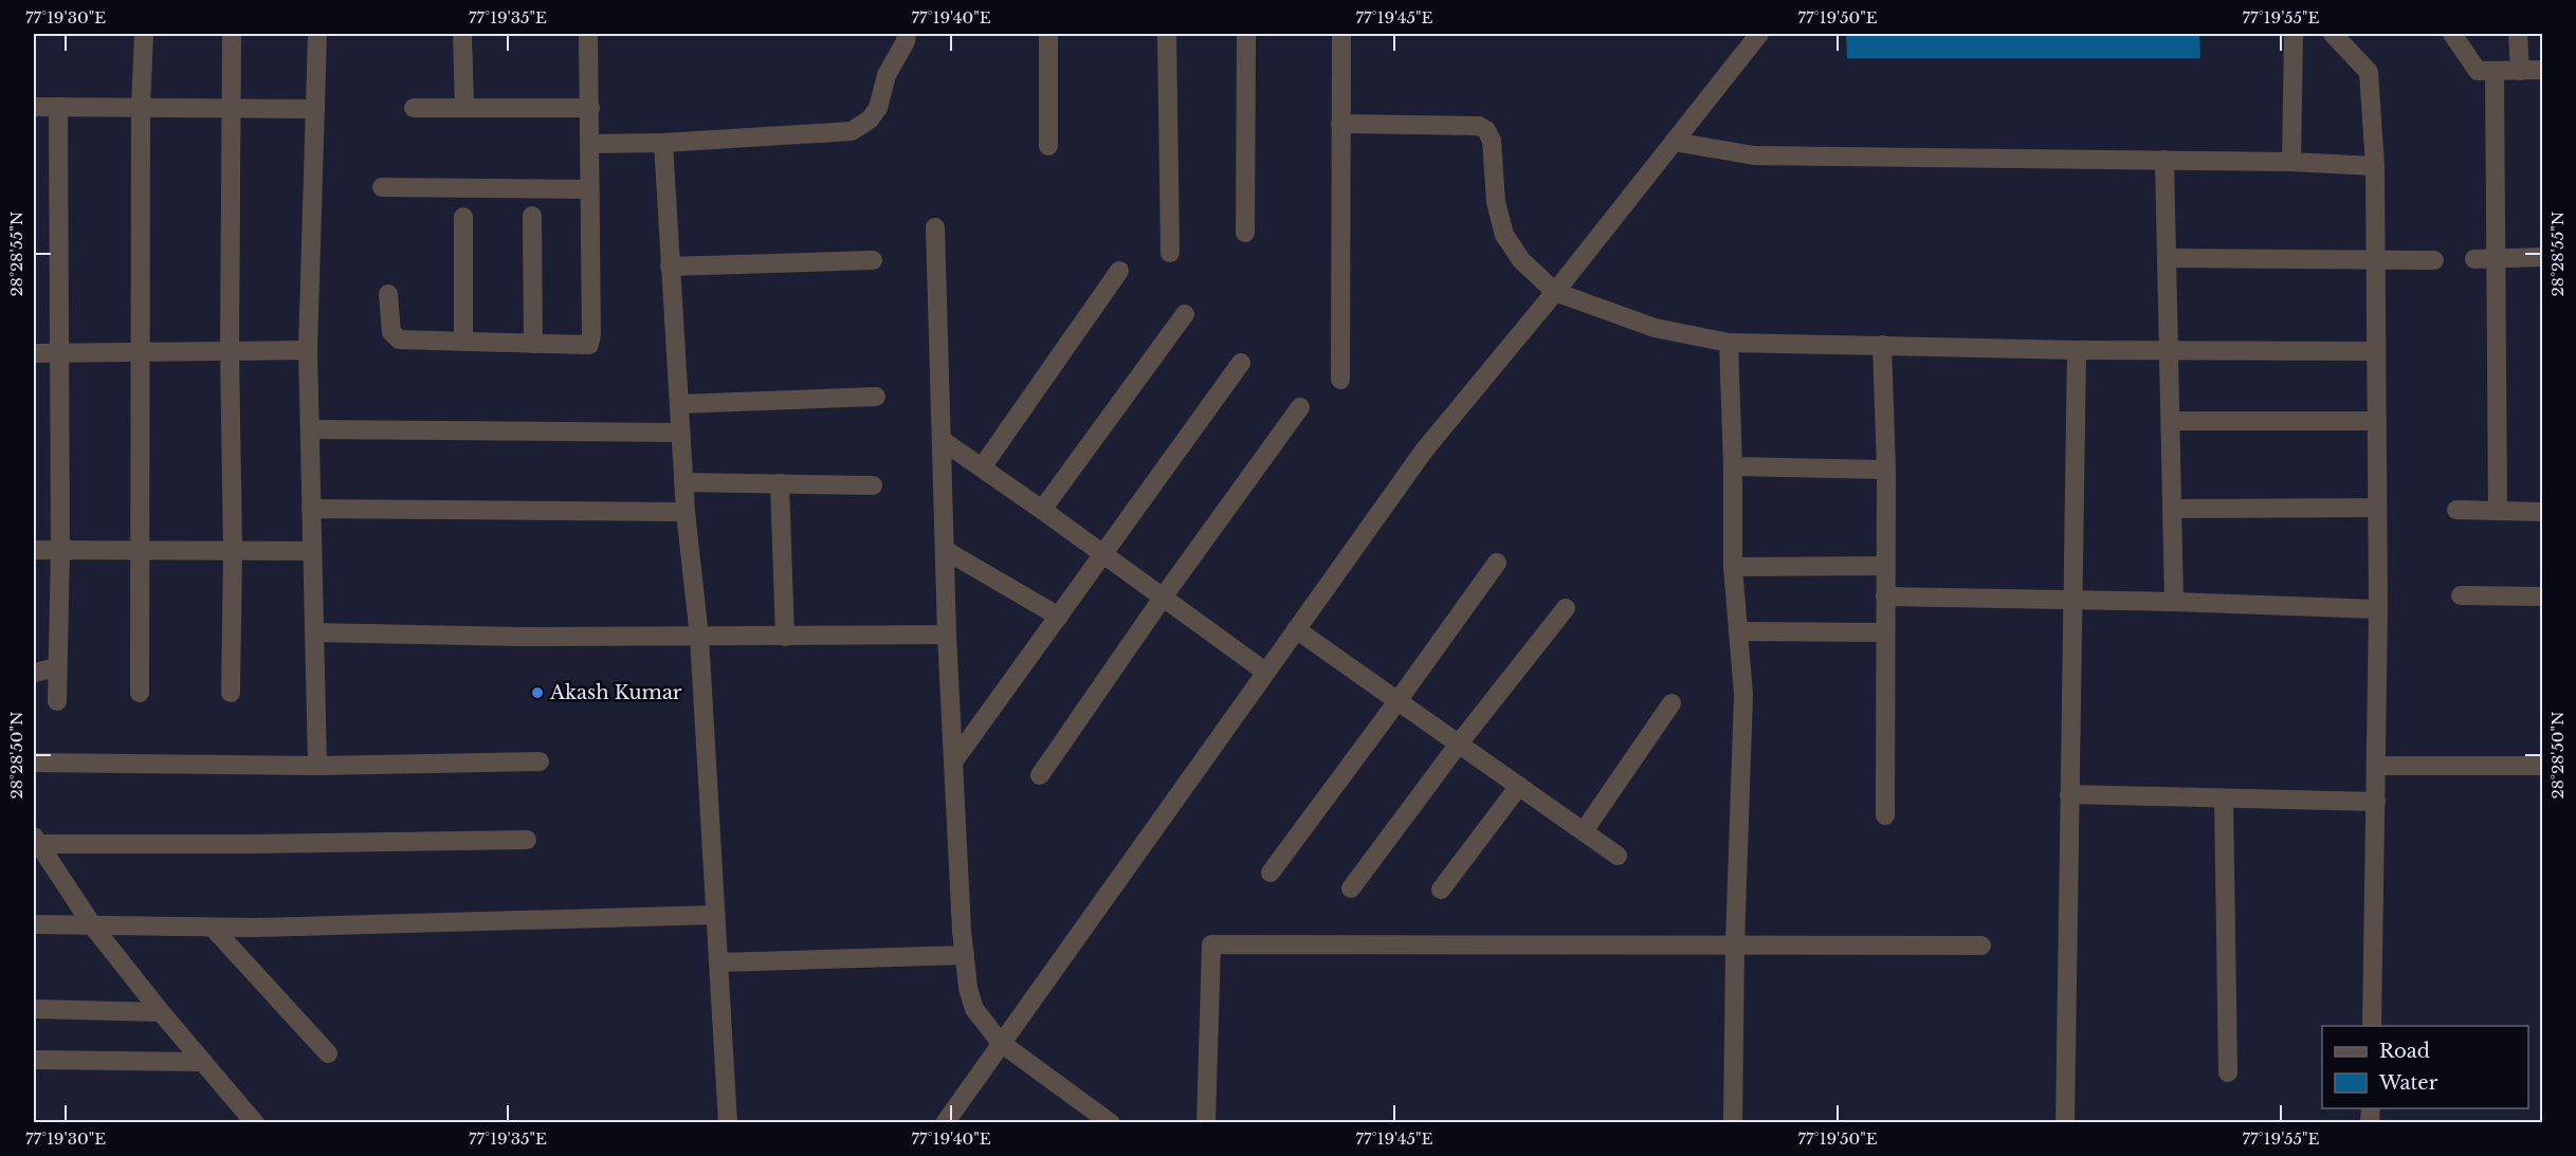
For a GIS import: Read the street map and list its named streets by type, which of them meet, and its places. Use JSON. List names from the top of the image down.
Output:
{
  "places": ["Akash Kumar"],
  "legend": ["Road", "Water"],
  "coordinates": [
    "77°19'30\"E",
    "77°19'35\"E",
    "77°19'40\"E",
    "77°19'45\"E",
    "77°19'50\"E",
    "77°19'55\"E",
    "28°28'55\"N",
    "28°28'50\"N"
  ]
}
